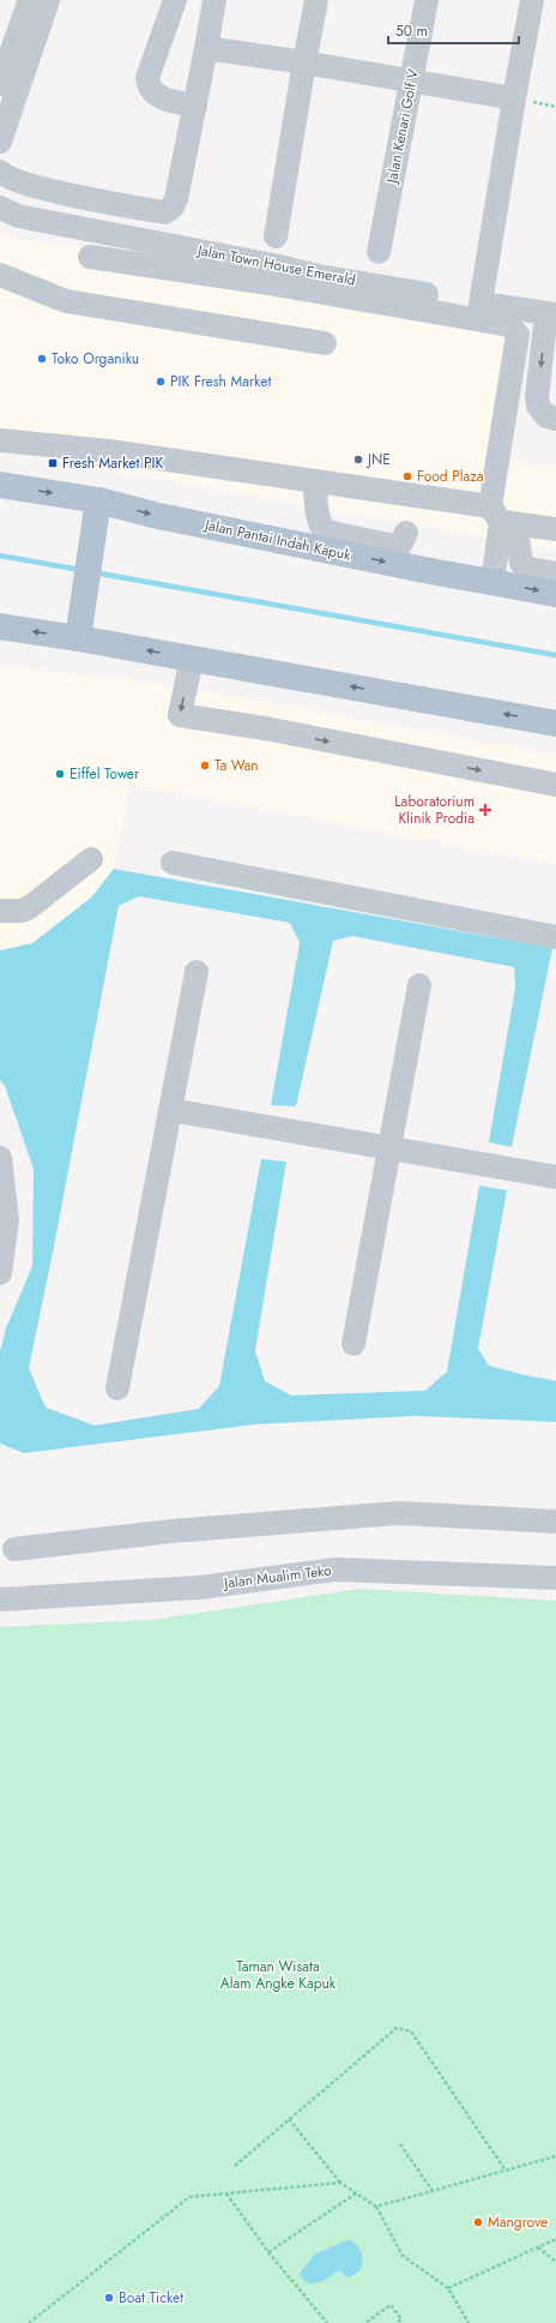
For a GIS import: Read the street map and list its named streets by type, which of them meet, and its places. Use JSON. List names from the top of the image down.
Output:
{
  "streets": {
    "main road": ["Jalan Pantai Indah Kapuk"],
    "street": ["Jalan Kenari Golf V", "Jalan Town House Emerald", "Jalan Mualim Teko"]
  },
  "parks": ["Taman Wisata Alam Angke Kapuk"],
  "places": {
    "other": [
      "Toko Organiku",
      "PIK Fresh Market",
      "JNE",
      "Food Plaza",
      "Ta Wan",
      "Eiffel Tower",
      "Mangrove",
      "Boat Ticket"
    ],
    "transit": ["Fresh Market PIK"],
    "health": ["Laboratorium Klinik Prodia"]
  },
  "scale_bar": "50 m"
}
